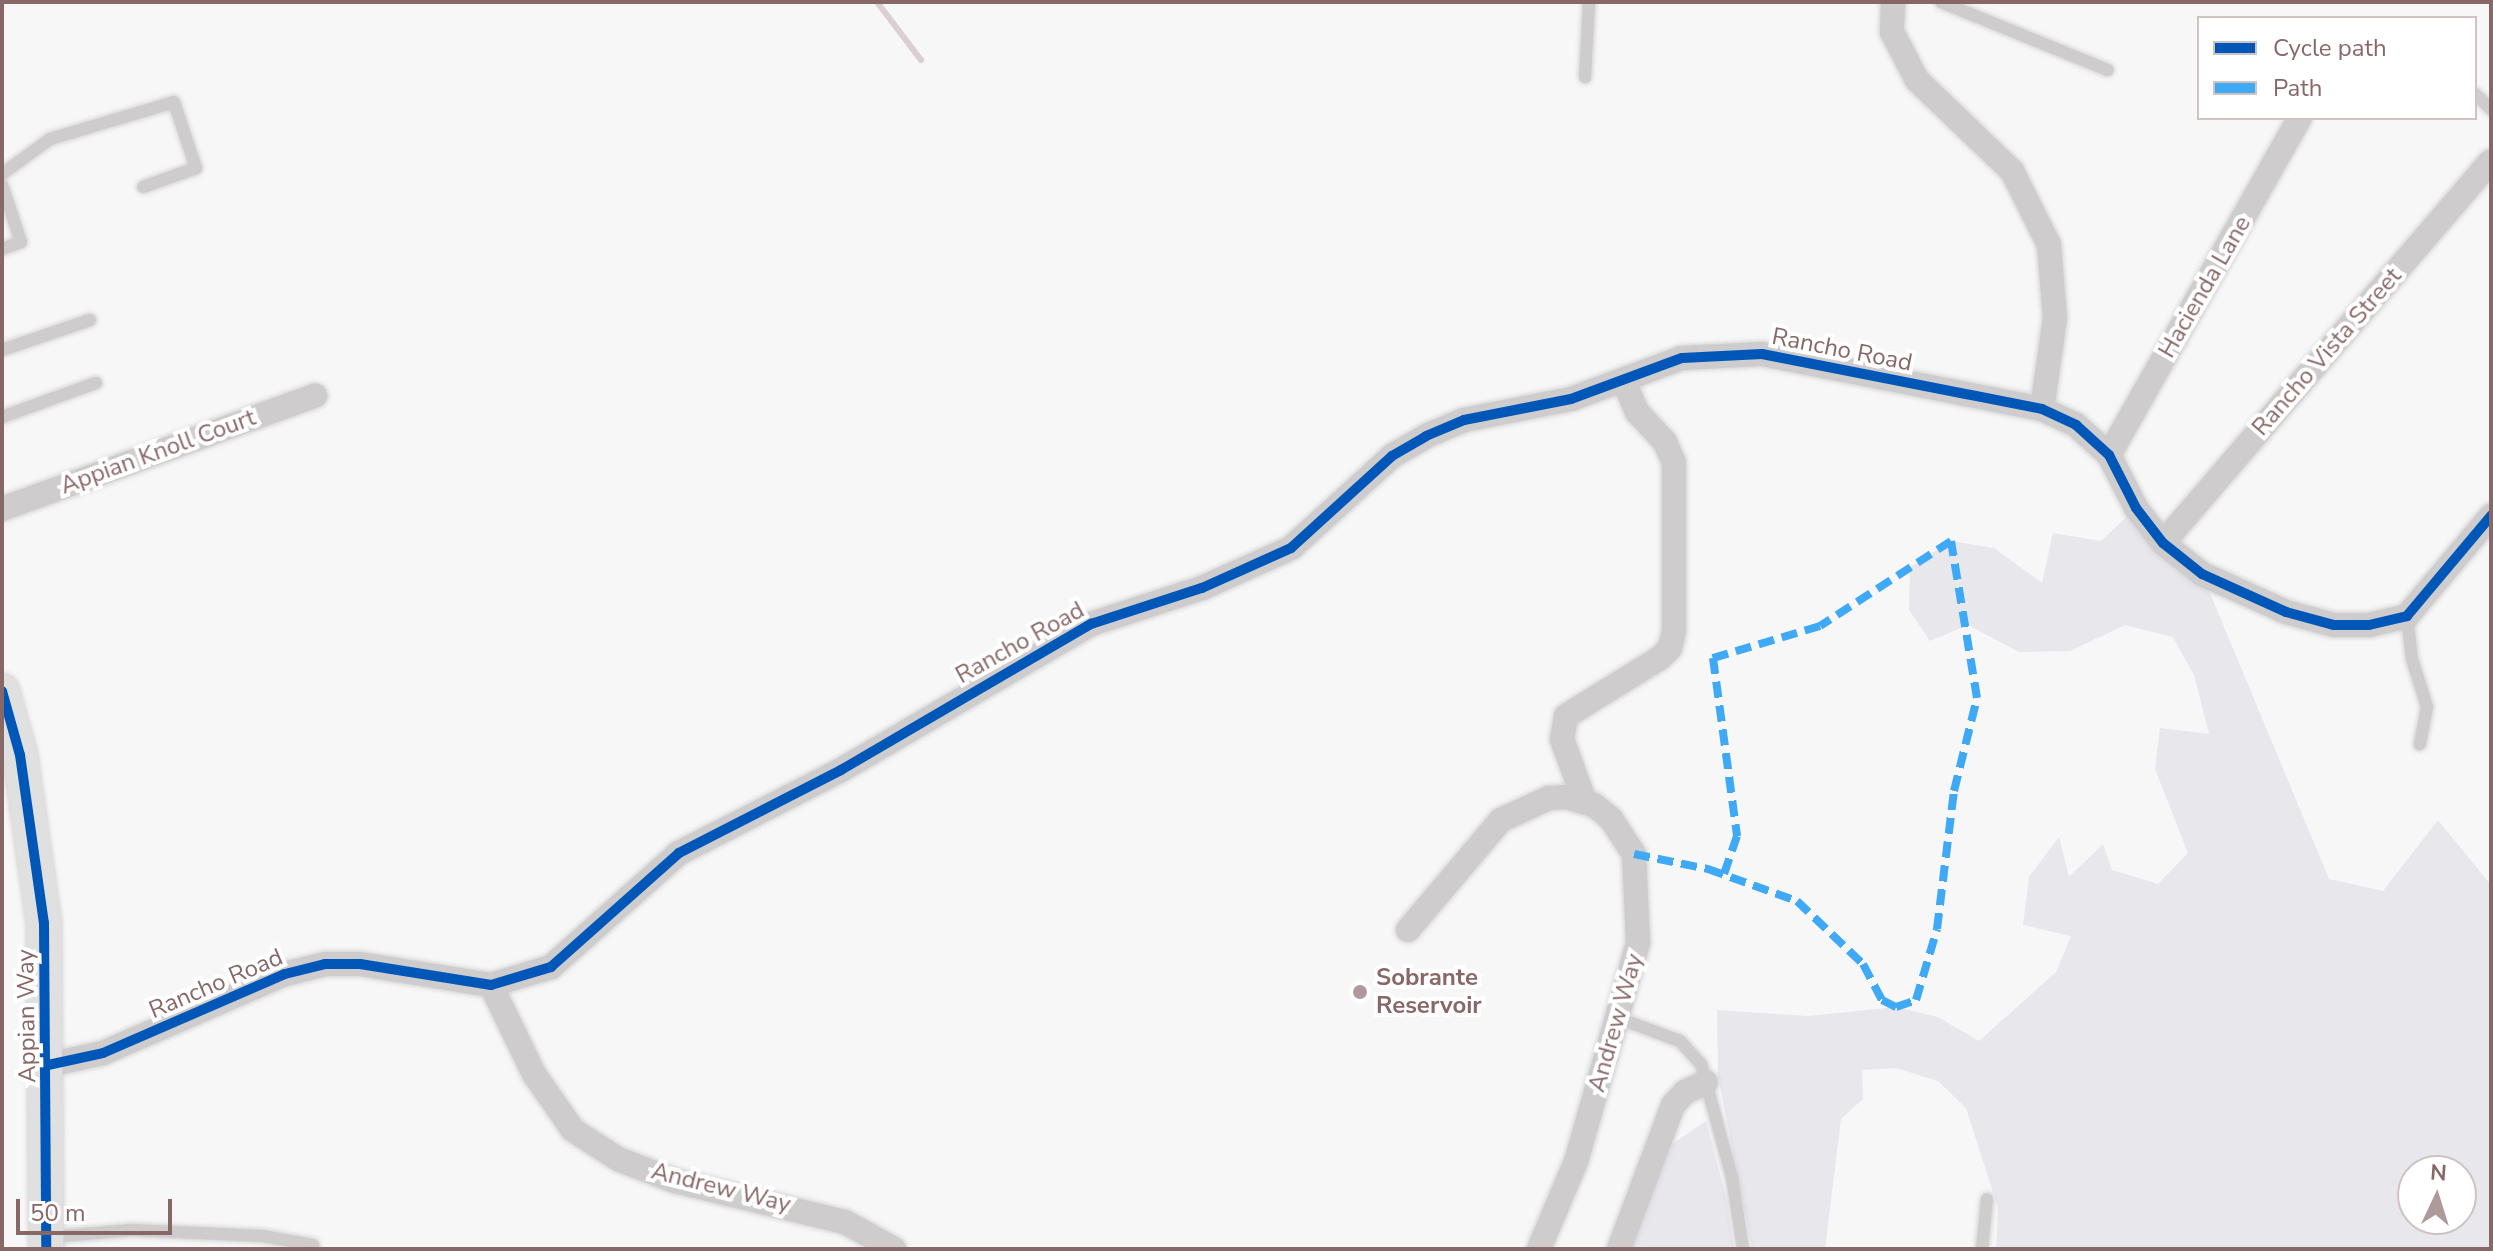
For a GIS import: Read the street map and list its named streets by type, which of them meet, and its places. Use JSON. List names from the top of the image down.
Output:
{
  "streets": {
    "main road": ["Appian Way"],
    "street": [
      "Hacienda Lane",
      "Rancho Road",
      "Rancho Vista Street",
      "Appian Knoll Court",
      "Andrew Way"
    ]
  },
  "crossings": [
    ["Hacienda Lane", "Rancho Road"],
    ["Rancho Road", "Appian Way"],
    ["Rancho Road", "Andrew Way"]
  ],
  "places": ["Sobrante Reservoir"],
  "legend": ["Cycle path", "Path"],
  "scale_bar": "50 m",
  "north": "top"
}
